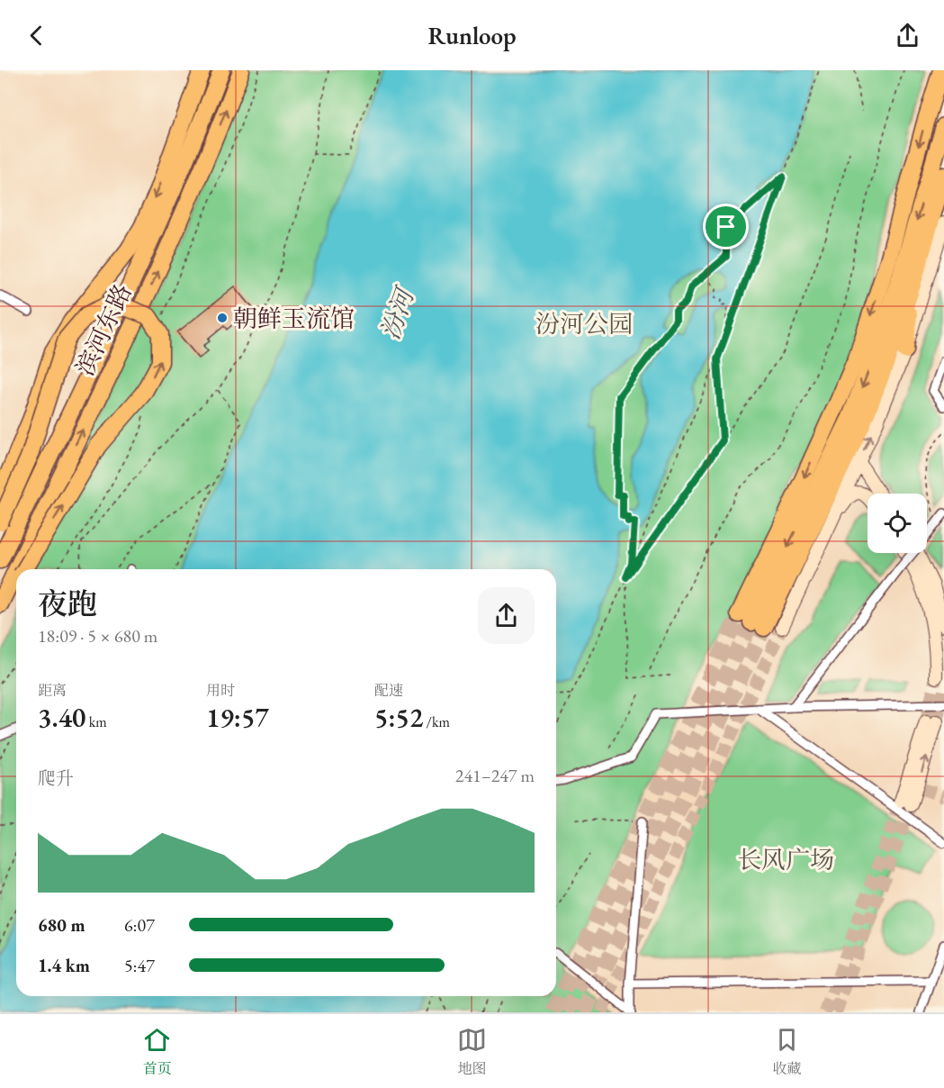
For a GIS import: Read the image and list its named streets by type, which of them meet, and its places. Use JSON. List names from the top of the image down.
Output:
{
  "streets": {
    "highway": ["滨河东路"]
  },
  "water": ["汾河"],
  "parks": ["汾河公园", "长风广场"],
  "places": ["朝鲜玉流馆"],
  "page": {
    "header": "Runloop",
    "heading": ["夜跑", "18:09 · 5 × 680 m"],
    "stats": [
      ["距离", "3.40 km"],
      ["用时", "19:57"],
      ["配速", "5:52 /km"]
    ],
    "chart": ["爬升", "241–247 m"],
    "list": [
      {
        "name": "680 m",
        "note": "6:07"
      },
      {
        "name": "1.4 km",
        "note": "5:47"
      }
    ],
    "tabs": ["首页", "地图", "收藏"]
  }
}
